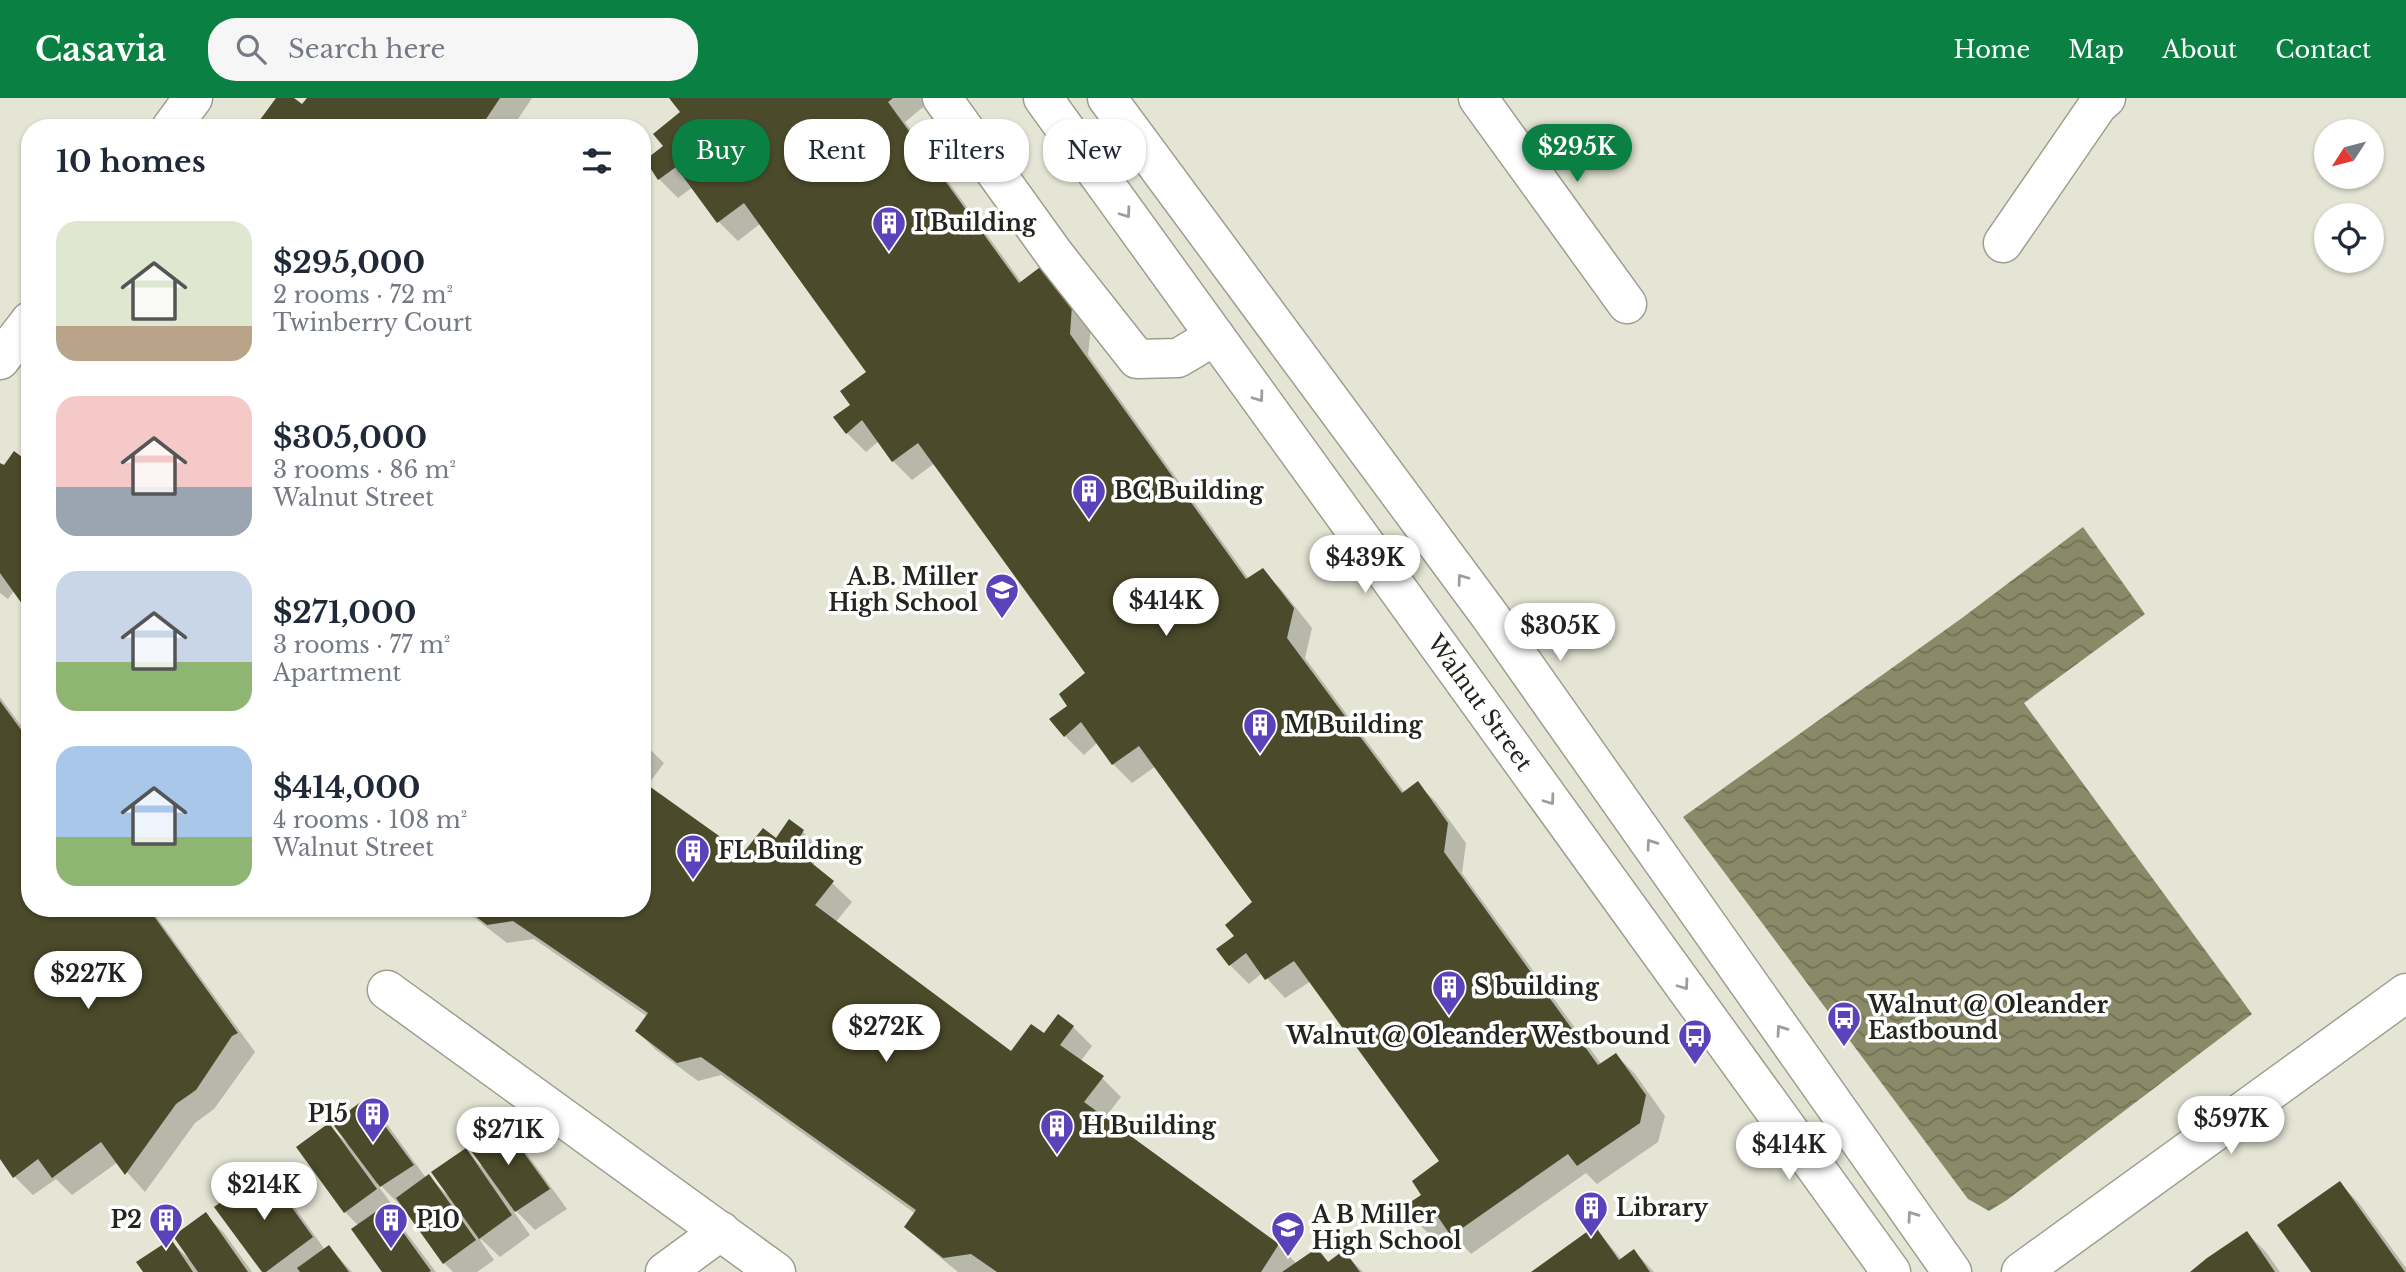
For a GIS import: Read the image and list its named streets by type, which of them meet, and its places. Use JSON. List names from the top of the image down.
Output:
{
  "streets": {
    "street": ["Walnut Street"]
  },
  "places": {
    "building": [
      "I Building",
      "BC Building",
      "M Building",
      "FL Building",
      "S building",
      "P15",
      "H Building",
      "Library",
      "P2",
      "P10"
    ],
    "school or university": ["A.B. Miller High School", "A B Miller High School"],
    "bus stop": ["Walnut @ Oleander Eastbound", "Walnut @ Oleander Westbound"]
  },
  "north": "bottom left",
  "page": {
    "header": "Casavia",
    "search": "Search here",
    "nav": [
      "Home",
      "Map",
      "About",
      "Contact"
    ],
    "chip": [
      "Buy",
      "Rent",
      "Filters",
      "New"
    ],
    "heading": "10 homes",
    "price": [
      "$295K",
      "$439K",
      "$414K",
      "$305K",
      "$227K",
      "$272K",
      "$597K",
      "$271K",
      "$414K",
      "$214K"
    ],
    "list": [
      {
        "name": "$295,000",
        "note": "2 rooms · 72 m² · Twinberry Court"
      },
      {
        "name": "$305,000",
        "note": "3 rooms · 86 m² · Walnut Street"
      },
      {
        "name": "$271,000",
        "note": "3 rooms · 77 m² · Apartment"
      },
      {
        "name": "$414,000",
        "note": "4 rooms · 108 m² · Walnut Street"
      }
    ]
  }
}
